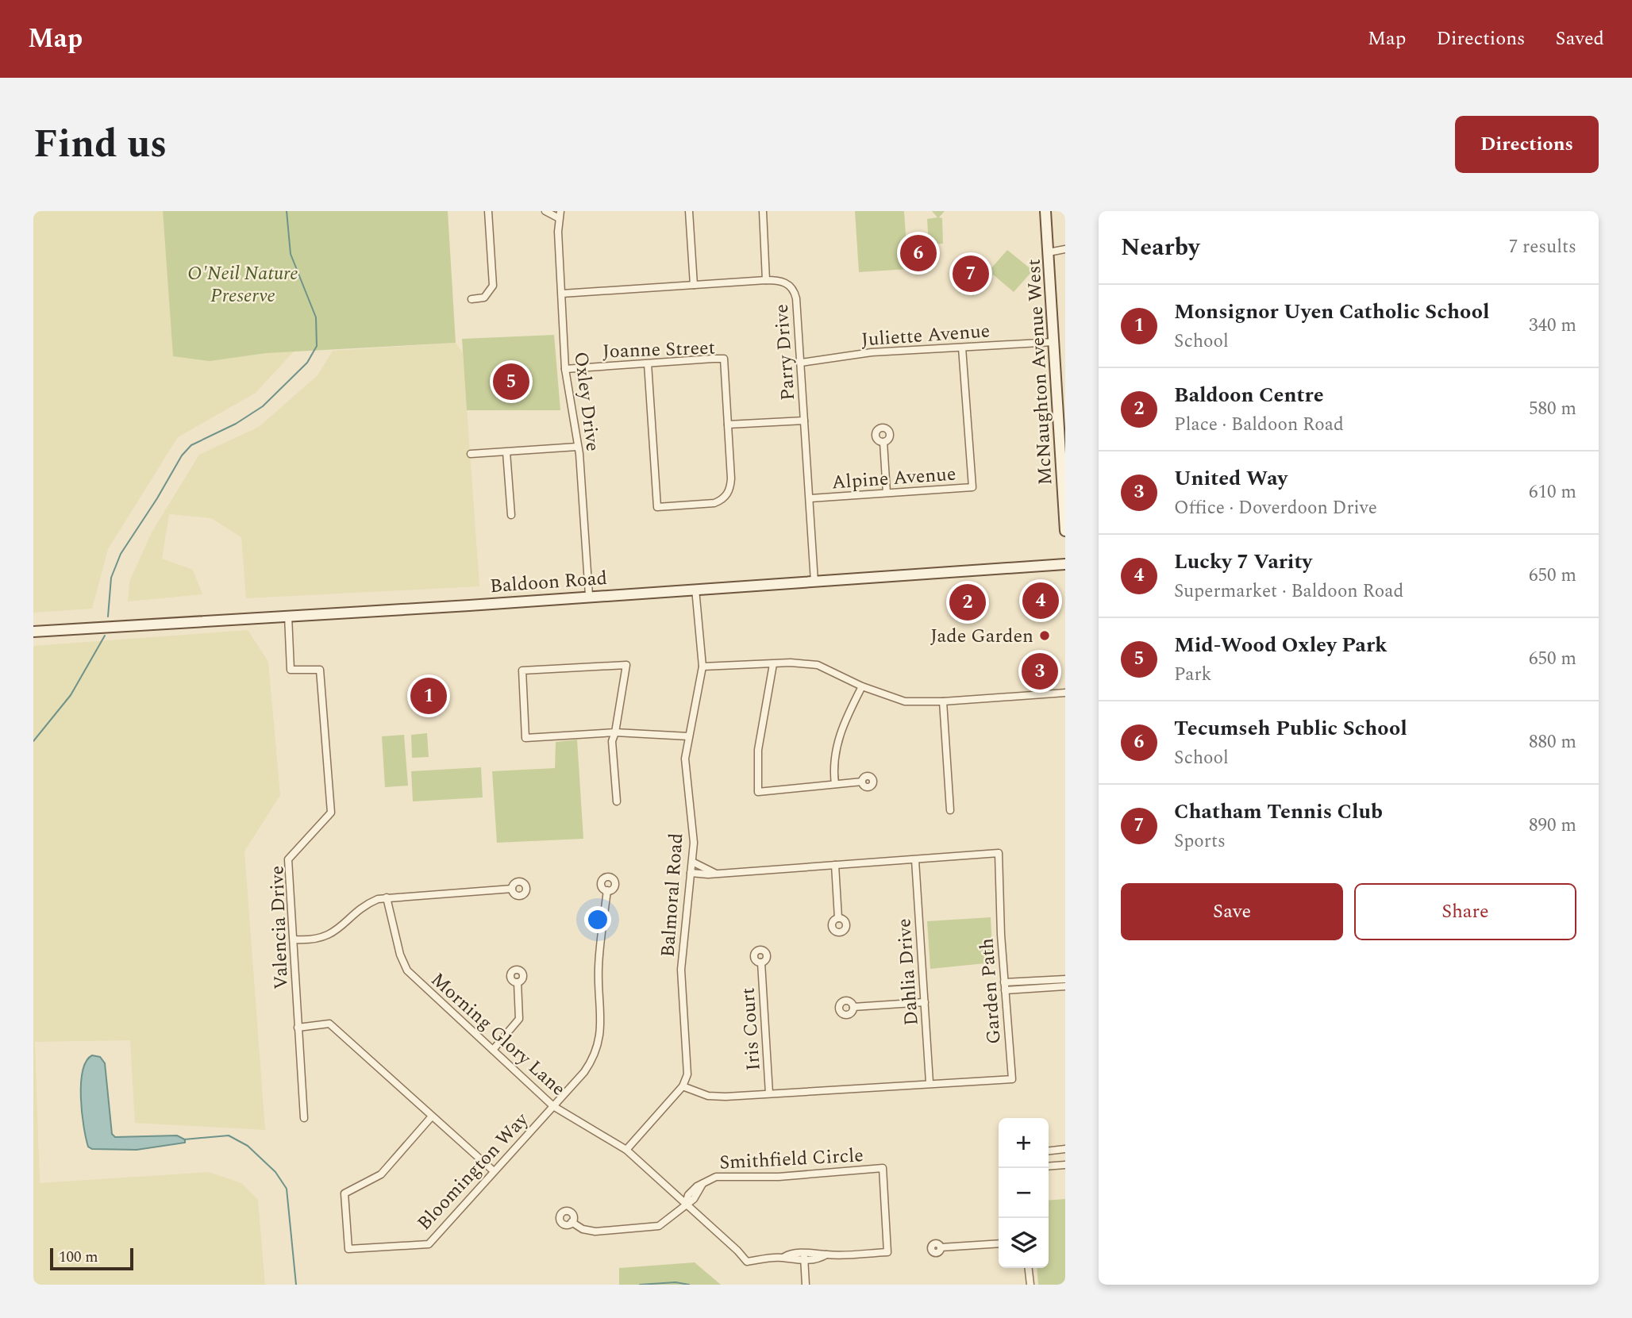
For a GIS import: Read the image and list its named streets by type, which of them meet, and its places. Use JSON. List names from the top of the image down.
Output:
{
  "streets": {
    "street": [
      "Juliette Avenue",
      "Joanne Street",
      "Parry Drive",
      "McNaughton Avenue West",
      "Oxley Drive",
      "Alpine Avenue",
      "Baldoon Road",
      "Balmoral Road",
      "Valencia Drive",
      "Dahlia Drive",
      "Garden Path",
      "Iris Court",
      "Morning Glory Lane",
      "Smithfield Circle",
      "Bloomington Way"
    ]
  },
  "crossings": [
    ["Juliette Avenue", "Parry Drive"],
    ["Juliette Avenue", "McNaughton Avenue West"],
    ["Juliette Avenue", "Alpine Avenue"],
    ["Joanne Street", "Oxley Drive"],
    ["Parry Drive", "Oxley Drive"],
    ["Parry Drive", "Alpine Avenue"],
    ["Parry Drive", "Baldoon Road"],
    ["Oxley Drive", "Baldoon Road"],
    ["Baldoon Road", "Balmoral Road"],
    ["Baldoon Road", "Valencia Drive"],
    ["Balmoral Road", "Garden Path"],
    ["Dahlia Drive", "Garden Path"],
    ["Garden Path", "Iris Court"],
    ["Morning Glory Lane", "Smithfield Circle"],
    ["Morning Glory Lane", "Bloomington Way"]
  ],
  "parks": ["O'Neil Nature Preserve"],
  "places": ["Jade Garden"],
  "scale_bar": "100 m",
  "page": {
    "header": "Map",
    "nav": ["Map", "Directions", "Saved"],
    "title": "Find us",
    "buttons": [
      "Directions",
      ["Save", "Share"]
    ],
    "heading": ["Nearby", "7 results"],
    "pins": [
      "6",
      "7",
      "5",
      "4",
      "2",
      "3",
      "1"
    ],
    "list": [
      {
        "mark": "1",
        "name": "Monsignor Uyen Catholic School",
        "note": "School",
        "value": "340 m"
      },
      {
        "mark": "2",
        "name": "Baldoon Centre",
        "note": "Place · Baldoon Road",
        "value": "580 m"
      },
      {
        "mark": "3",
        "name": "United Way",
        "note": "Office · Doverdoon Drive",
        "value": "610 m"
      },
      {
        "mark": "4",
        "name": "Lucky 7 Varity",
        "note": "Supermarket · Baldoon Road",
        "value": "650 m"
      },
      {
        "mark": "5",
        "name": "Mid-Wood Oxley Park",
        "note": "Park",
        "value": "650 m"
      },
      {
        "mark": "6",
        "name": "Tecumseh Public School",
        "note": "School",
        "value": "880 m"
      },
      {
        "mark": "7",
        "name": "Chatham Tennis Club",
        "note": "Sports",
        "value": "890 m"
      }
    ],
    "map_buttons": ["+", "−"],
    "scale": "100 m"
  }
}
